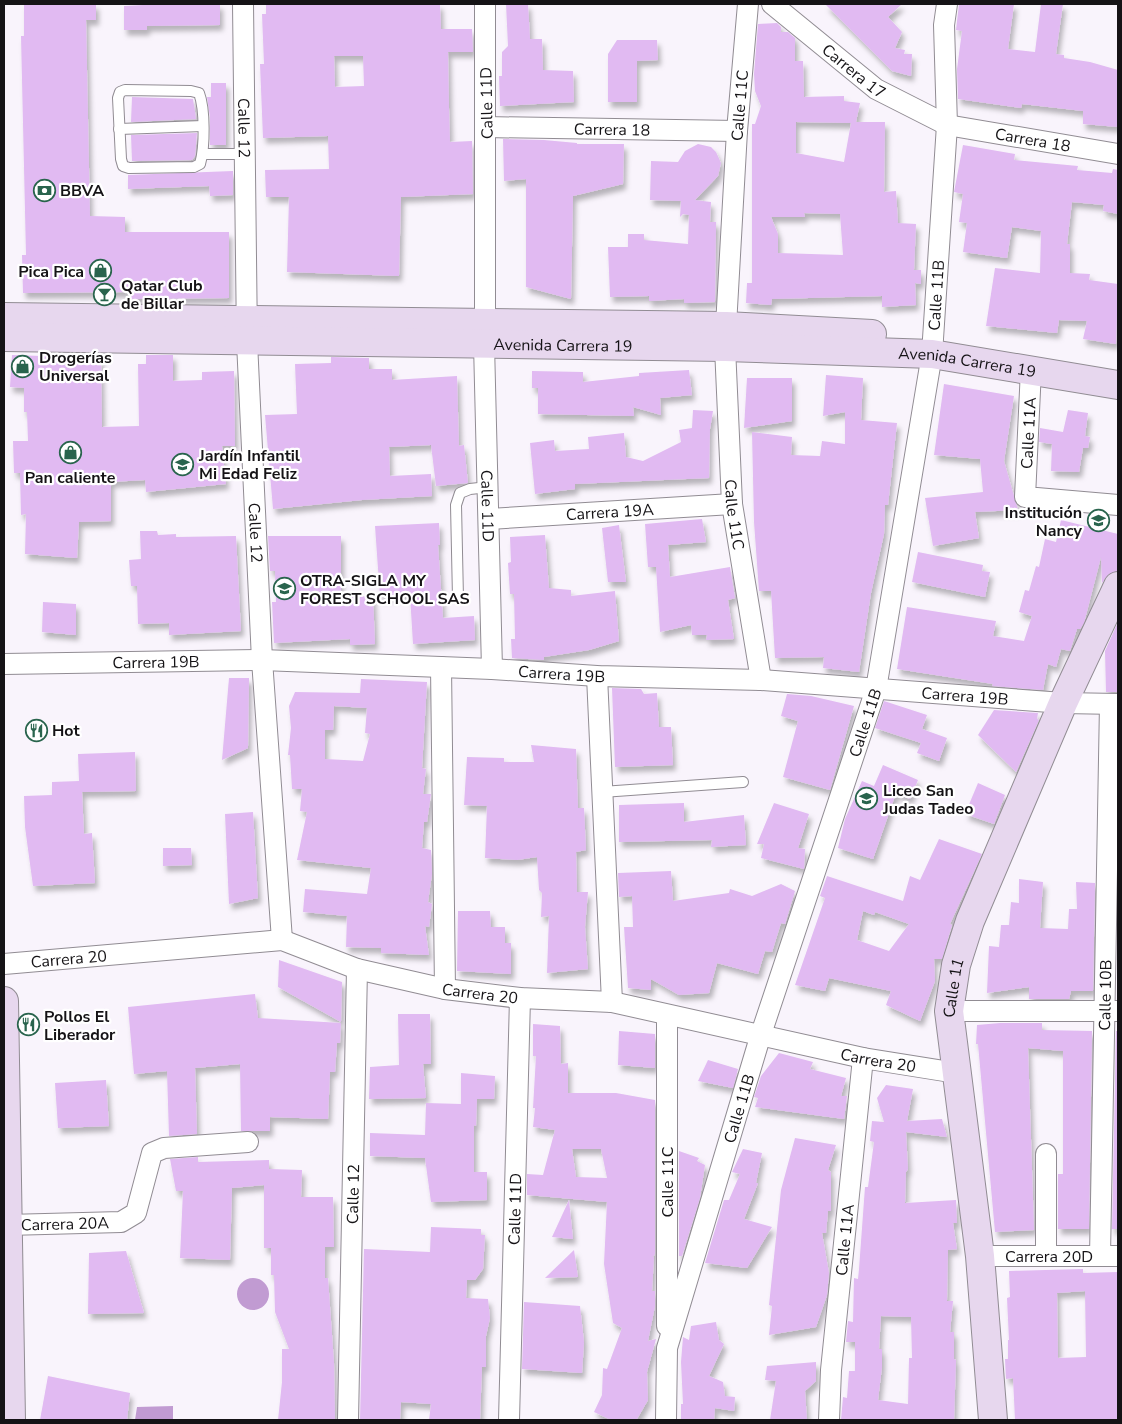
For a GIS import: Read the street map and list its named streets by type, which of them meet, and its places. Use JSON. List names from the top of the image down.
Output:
{
  "streets": {
    "main road": ["Avenida Carrera 19", "Calle 11"],
    "street": [
      "Carrera 17",
      "Calle 11D",
      "Calle 11C",
      "Calle 12",
      "Carrera 18",
      "Calle 11B",
      "Calle 11A",
      "Carrera 19A",
      "Carrera 19B",
      "Carrera 20",
      "Calle 10B",
      "Carrera 20A",
      "Carrera 20D"
    ]
  },
  "crossings": [
    ["Carrera 17", "Carrera 18"],
    ["Carrera 17", "Calle 11B"],
    ["Calle 11D", "Carrera 18"],
    ["Calle 11D", "Avenida Carrera 19"],
    ["Calle 11D", "Carrera 19A"],
    ["Calle 11D", "Carrera 19B"],
    ["Calle 11D", "Carrera 20"],
    ["Calle 11C", "Carrera 18"],
    ["Calle 11C", "Calle 11B"],
    ["Calle 11C", "Avenida Carrera 19"],
    ["Calle 11C", "Carrera 19A"],
    ["Calle 11C", "Carrera 19B"],
    ["Calle 11C", "Carrera 20"],
    ["Calle 12", "Avenida Carrera 19"],
    ["Calle 12", "Carrera 19B"],
    ["Calle 12", "Carrera 20"],
    ["Carrera 18", "Calle 11B"],
    ["Calle 11B", "Avenida Carrera 19"],
    ["Calle 11B", "Carrera 19B"],
    ["Calle 11B", "Carrera 20"],
    ["Avenida Carrera 19", "Calle 11A"],
    ["Calle 11A", "Carrera 20"],
    ["Carrera 19B", "Calle 11"],
    ["Carrera 19B", "Calle 10B"],
    ["Carrera 20", "Calle 11"],
    ["Calle 11", "Carrera 20D"],
    ["Calle 10B", "Carrera 20D"]
  ],
  "places": {
    "bank": ["BBVA"],
    "shop": ["Pica Pica", "Drogerías Universal", "Pan caliente"],
    "bar": ["Qatar Club de Billar"],
    "school or university": [
      "Jardín Infantil Mi Edad Feliz",
      "Institución Nancy",
      "OTRA-SIGLA MY FOREST SCHOOL SAS",
      "Liceo San Judas Tadeo"
    ],
    "restaurant": ["Hot", "Pollos El Liberador"]
  }
}
